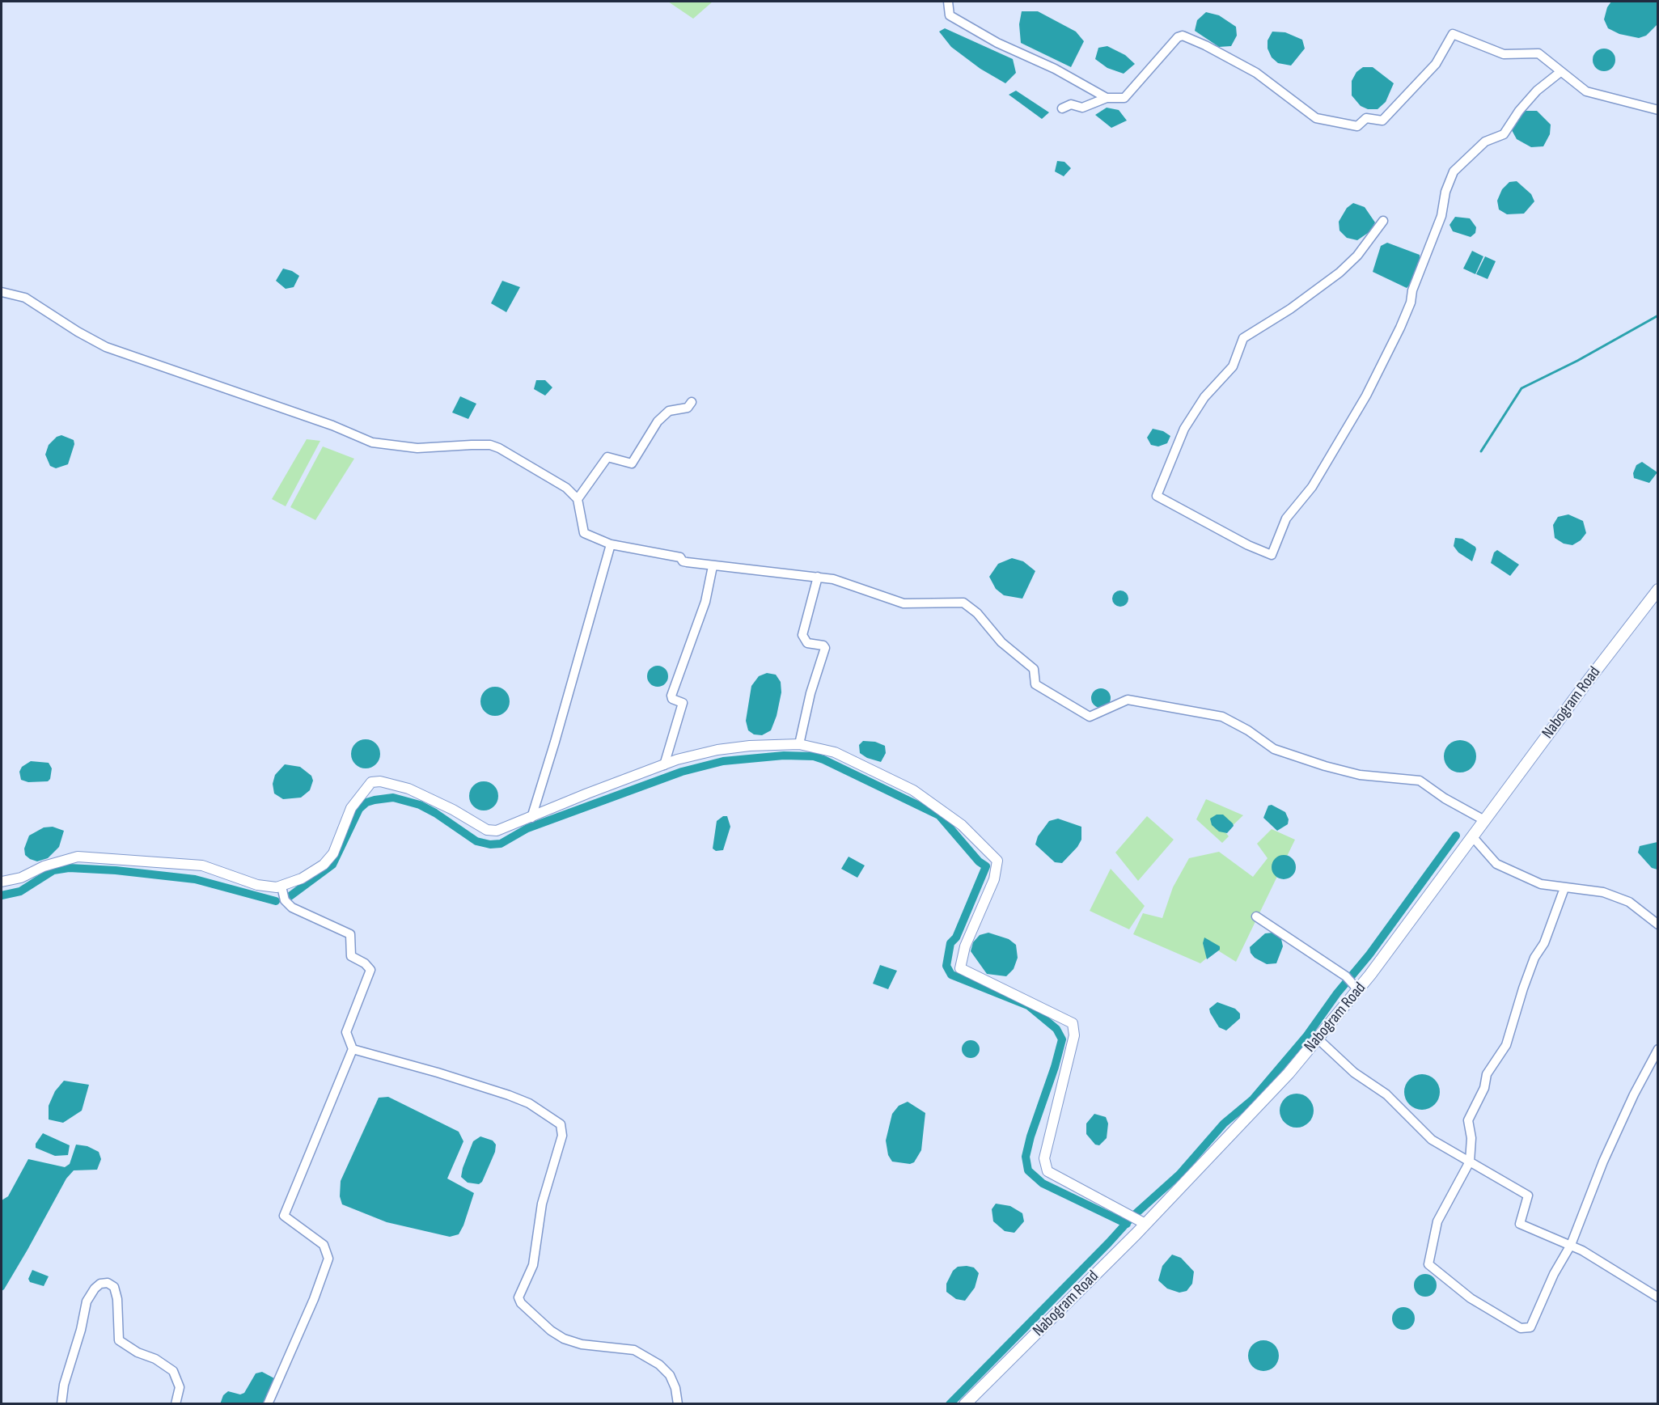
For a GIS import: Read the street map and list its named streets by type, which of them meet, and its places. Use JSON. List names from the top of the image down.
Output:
{
  "streets": {
    "main road": ["Nabogram Road"]
  }
}
